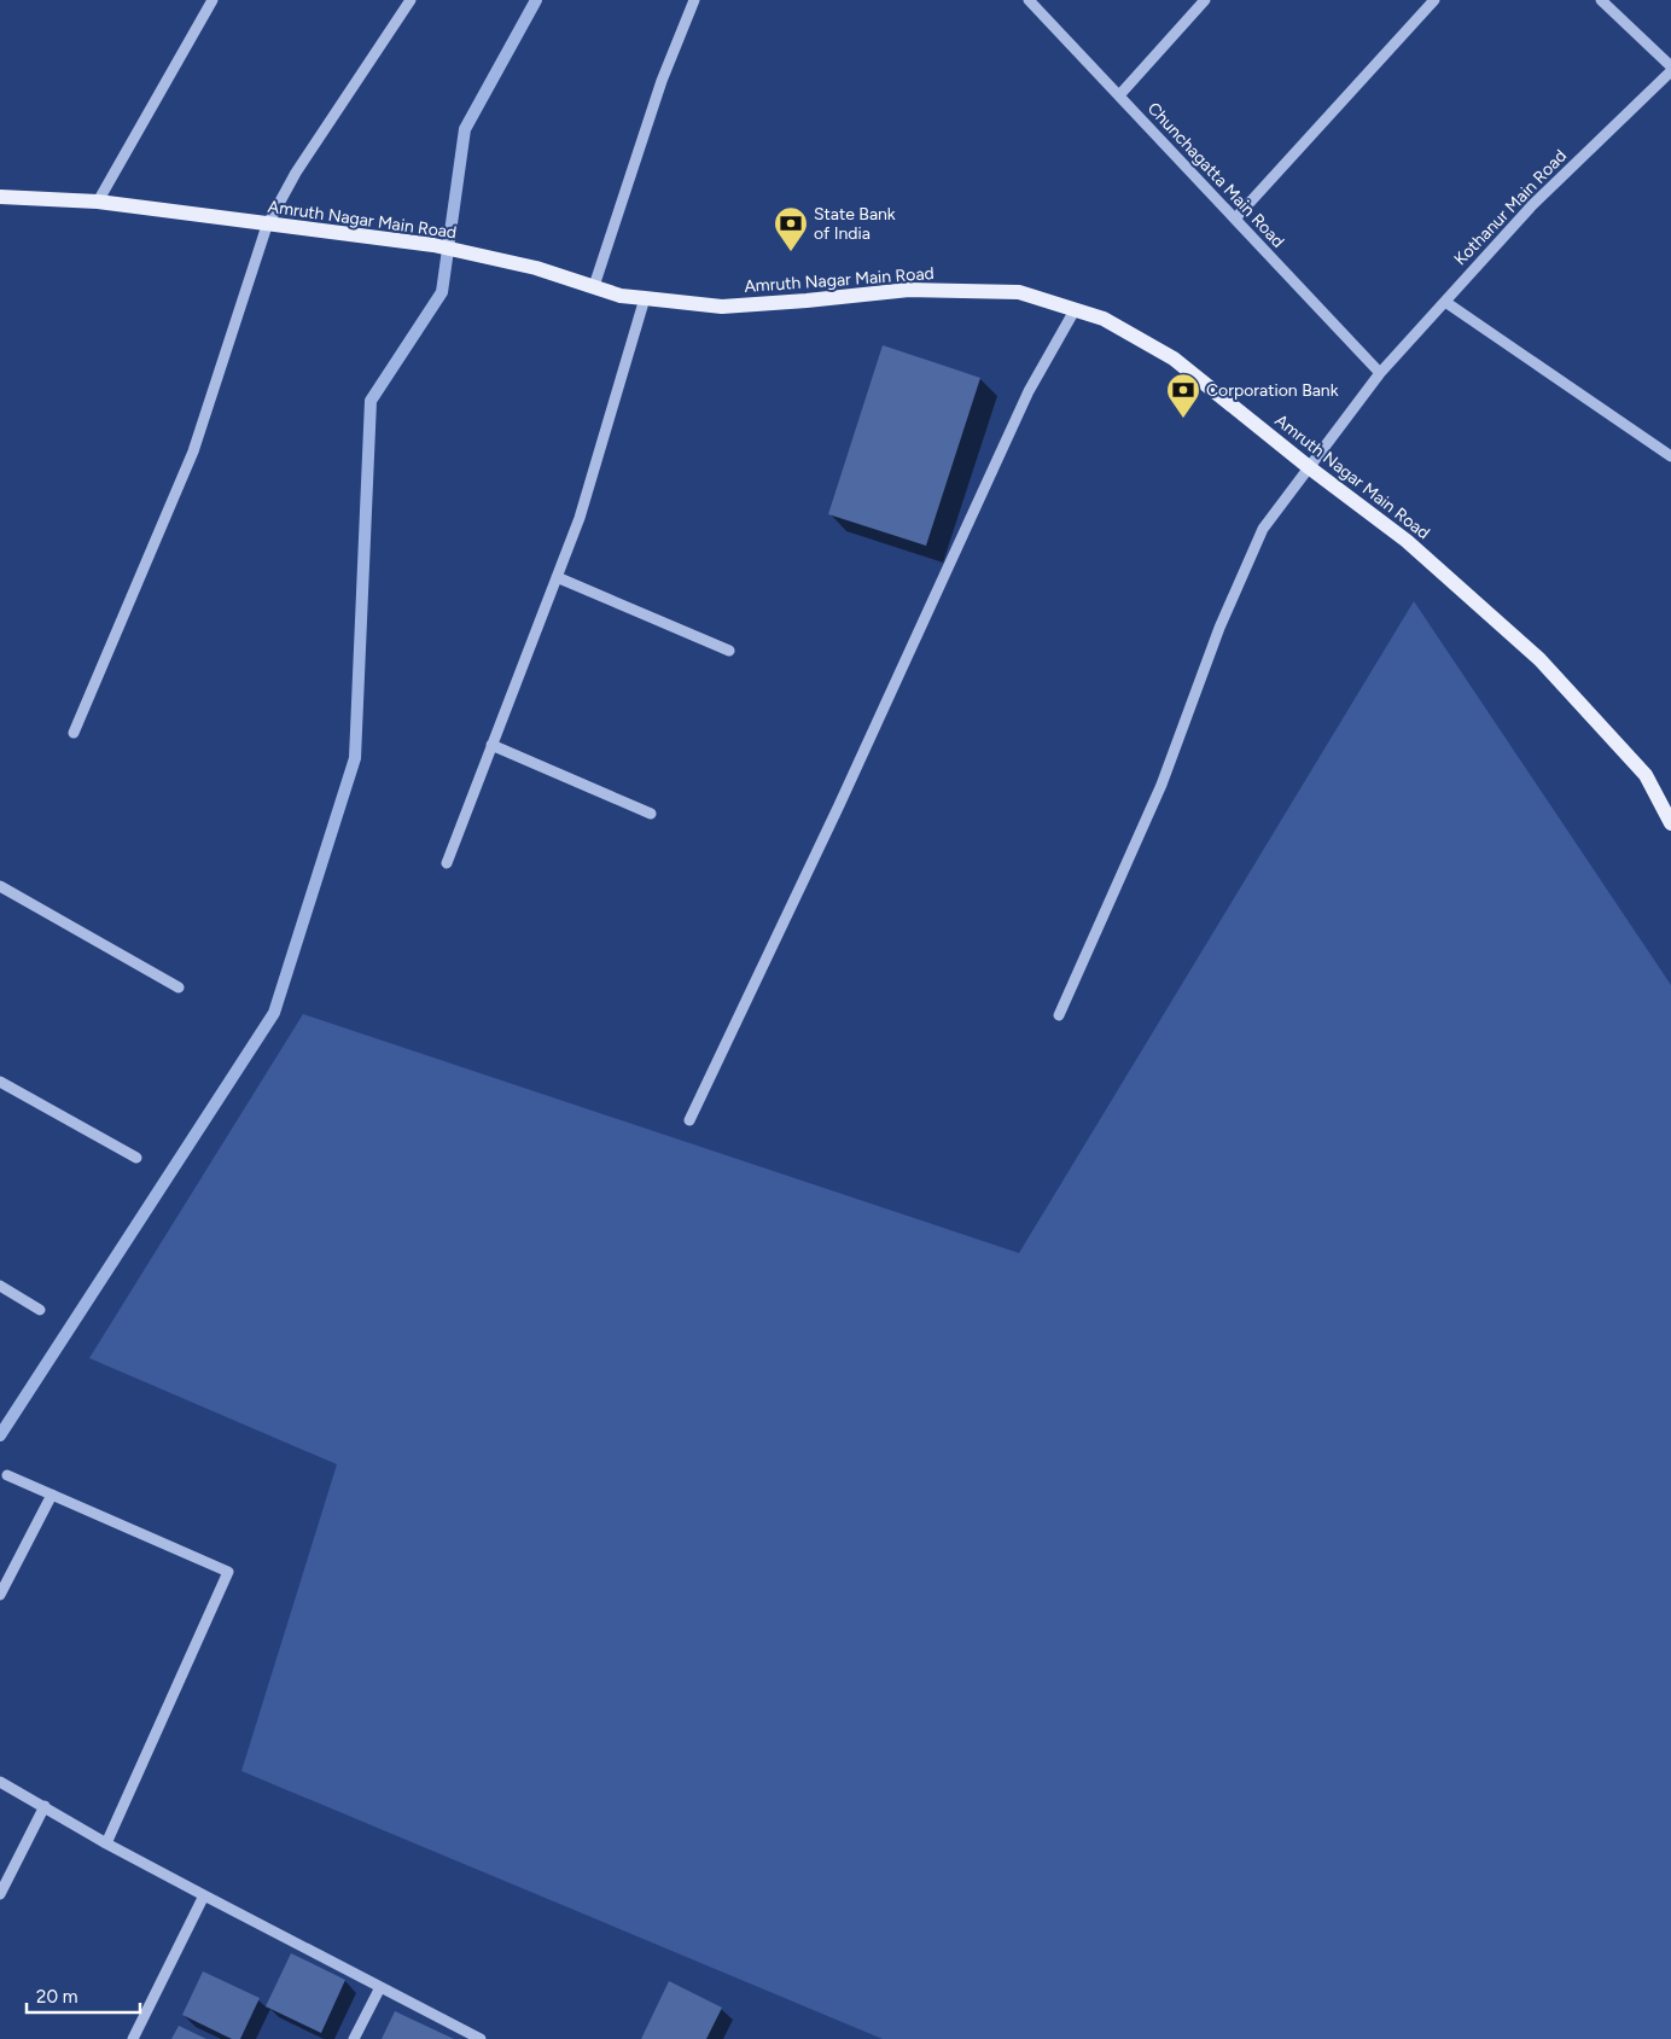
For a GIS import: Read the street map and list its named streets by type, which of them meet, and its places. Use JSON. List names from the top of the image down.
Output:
{
  "streets": {
    "main road": ["Amruth Nagar Main Road"],
    "street": ["Chunchagatta Main Road", "Kothanur Main Road"]
  },
  "crossings": [
    ["Chunchagatta Main Road", "Kothanur Main Road"],
    ["Kothanur Main Road", "Amruth Nagar Main Road"]
  ],
  "places": {
    "bank": ["State Bank of India", "Corporation Bank"]
  },
  "scale_bar": "20 m"
}
